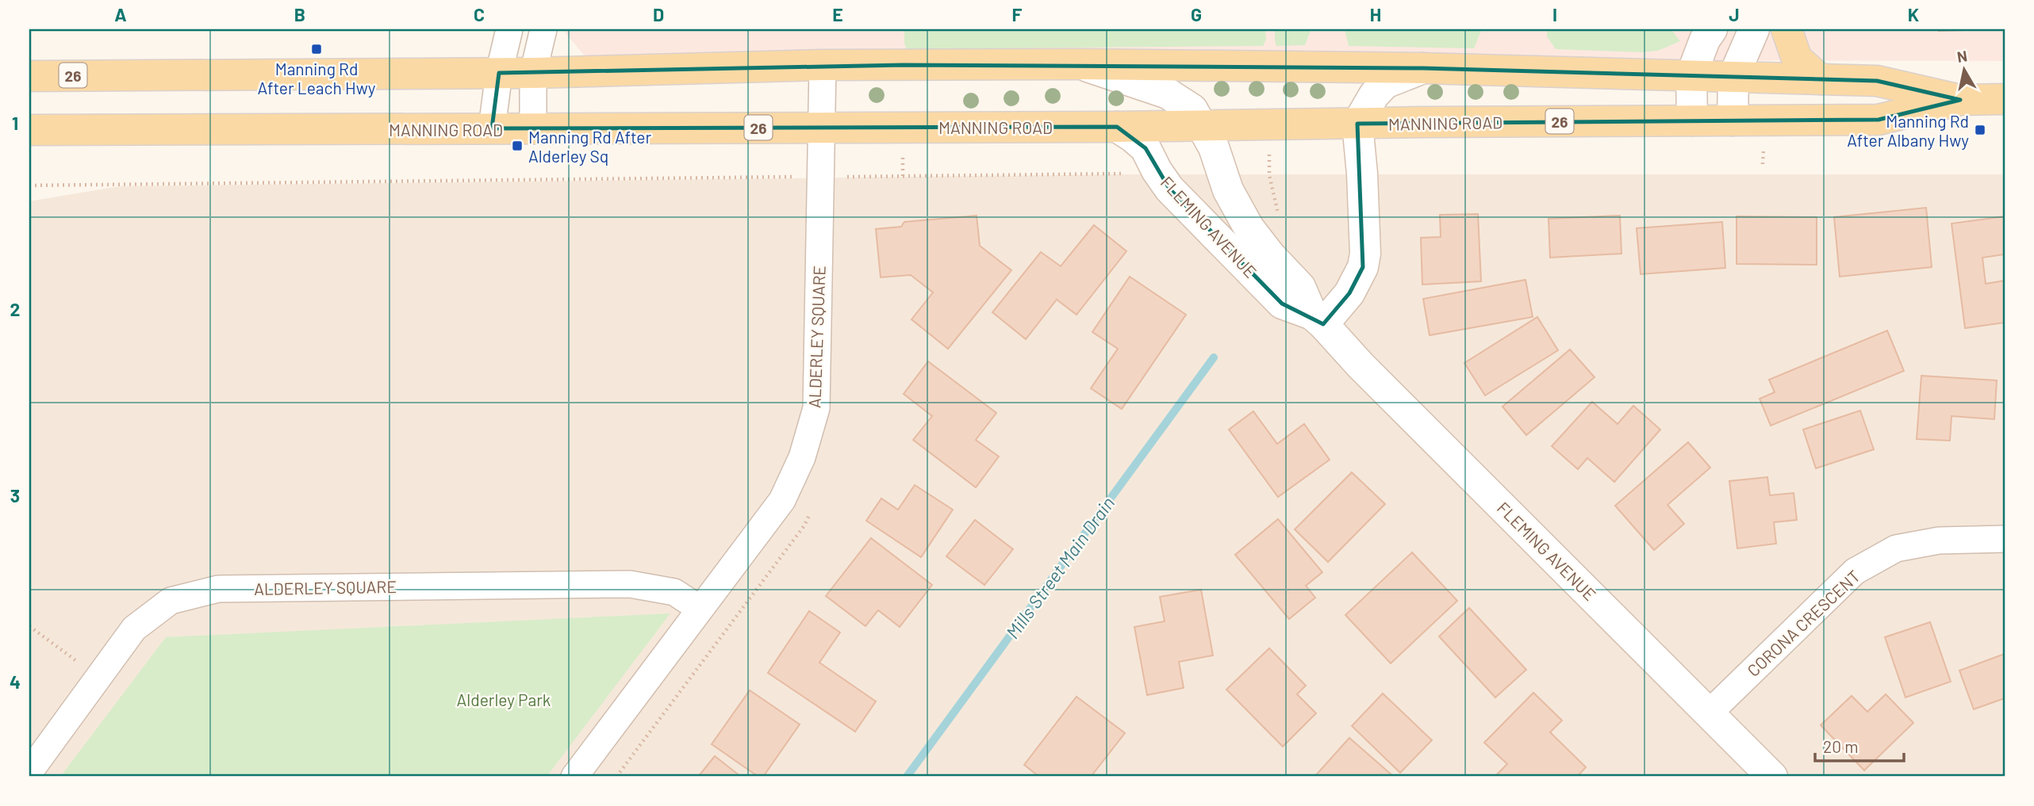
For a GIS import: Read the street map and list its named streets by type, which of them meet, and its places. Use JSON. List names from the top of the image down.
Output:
{
  "streets": {
    "main road": ["26", "MANNING ROAD"],
    "street": ["FLEMING AVENUE", "ALDERLEY SQUARE", "CORONA CRESCENT"]
  },
  "crossings": [
    ["MANNING ROAD", "FLEMING AVENUE"],
    ["MANNING ROAD", "ALDERLEY SQUARE"],
    ["FLEMING AVENUE", "CORONA CRESCENT"]
  ],
  "water": ["Mills Street Main Drain"],
  "parks": ["Alderley Park"],
  "places": {
    "transit": ["Manning Rd After Leach Hwy", "Manning Rd After Albany Hwy", "Manning Rd After Alderley Sq"]
  },
  "scale_bar": "20 m",
  "north": "top",
  "grid": {
    "columns": [
      "A",
      "B",
      "C",
      "D",
      "E",
      "F",
      "G",
      "H",
      "I",
      "J",
      "K"
    ],
    "rows": [
      "1",
      "2",
      "3",
      "4"
    ]
  }
}
